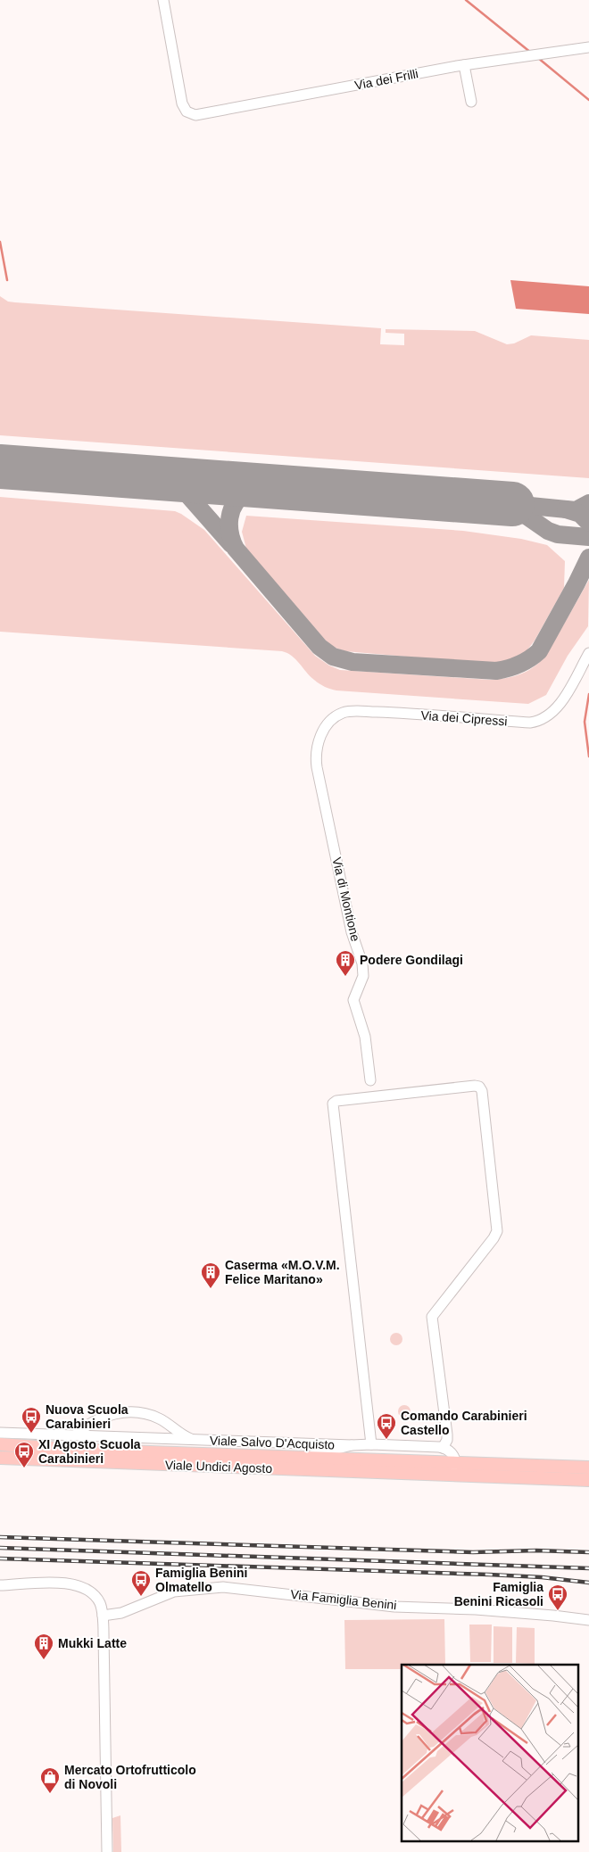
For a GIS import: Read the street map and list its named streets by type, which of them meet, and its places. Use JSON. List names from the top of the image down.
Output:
{
  "streets": {
    "main road": ["Viale Undici Agosto"],
    "street": [
      "Via dei Frilli",
      "Via dei Cipressi",
      "Via di Montione",
      "Viale Salvo D'Acquisto",
      "Via Famiglia Benini"
    ]
  },
  "crossings": [
    ["Via dei Cipressi", "Via di Montione"],
    ["Viale Salvo D'Acquisto", "Viale Undici Agosto"]
  ],
  "places": {
    "building": ["Podere Gondilagi", "Caserma «M.O.V.M. Felice Maritano»", "Mukki Latte"],
    "bus stop": [
      "Nuova Scuola Carabinieri",
      "Comando Carabinieri Castello",
      "XI Agosto Scuola Carabinieri",
      "Famiglia Benini Olmatello",
      "Famiglia Benini Ricasoli"
    ],
    "shop": ["Mercato Ortofrutticolo di Novoli"]
  }
}
